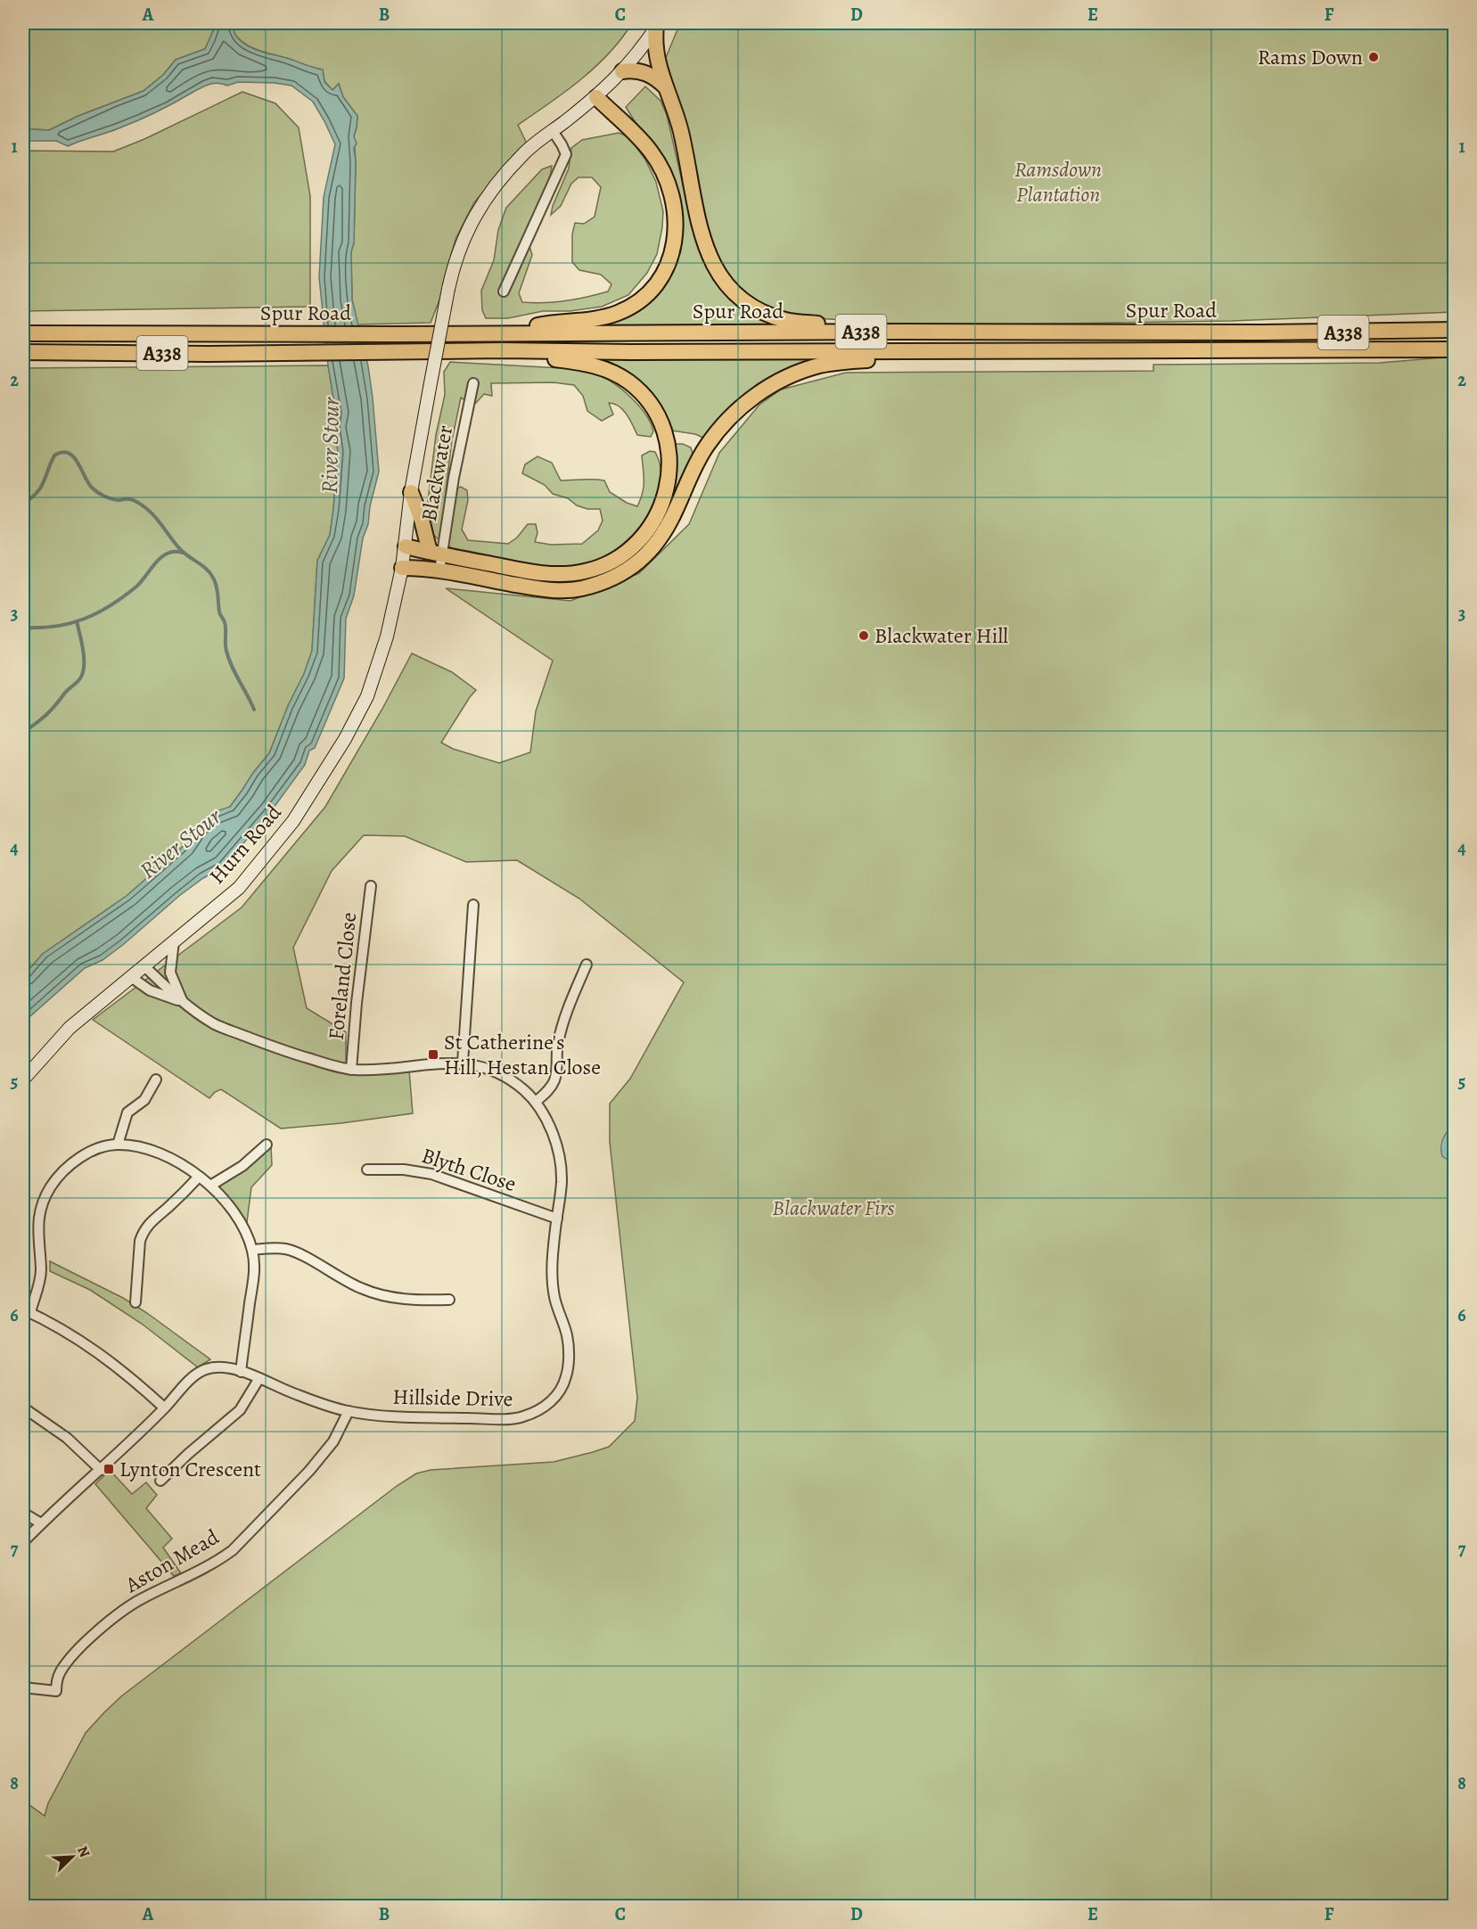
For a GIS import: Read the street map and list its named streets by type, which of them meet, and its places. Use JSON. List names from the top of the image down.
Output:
{
  "streets": {
    "highway": ["Spur Road", "A338"],
    "main road": ["Hurn Road"],
    "street": [
      "Blackwater",
      "Foreland Close",
      "Blyth Close",
      "Hillside Drive",
      "Aston Mead"
    ]
  },
  "crossings": [
    ["Hurn Road", "Hillside Drive"],
    ["Foreland Close", "Hillside Drive"],
    ["Blyth Close", "Hillside Drive"],
    ["Hillside Drive", "Aston Mead"]
  ],
  "water": ["River Stour"],
  "parks": ["Ramsdown Plantation", "Blackwater Firs"],
  "places": {
    "other": ["Rams Down", "Blackwater Hill"],
    "transit": ["St Catherine's Hill, Hestan Close", "Lynton Crescent"]
  },
  "north": "top right",
  "grid": {
    "columns": [
      "A",
      "B",
      "C",
      "D",
      "E",
      "F"
    ],
    "rows": [
      "1",
      "2",
      "3",
      "4",
      "5",
      "6",
      "7",
      "8"
    ]
  }
}
